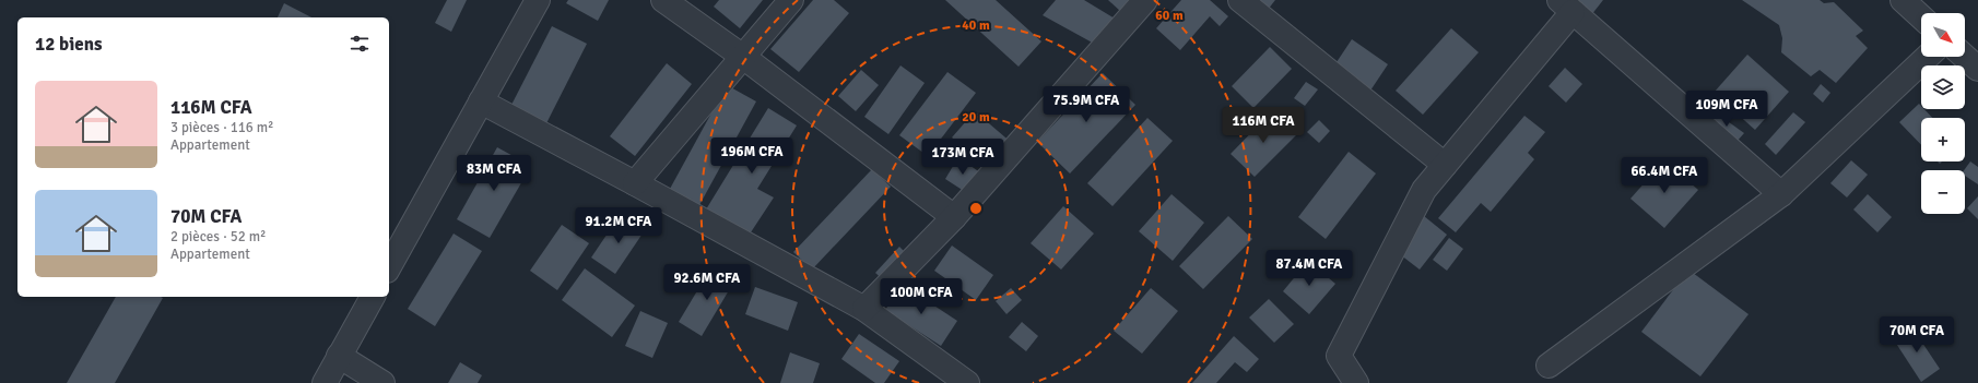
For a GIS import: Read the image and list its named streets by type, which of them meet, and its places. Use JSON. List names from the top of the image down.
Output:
{
  "north": "bottom right",
  "page": {
    "map_buttons": ["+", "−"],
    "heading": "12 biens",
    "list": [
      {
        "name": "116M CFA",
        "note": "3 pièces · 116 m² · Appartement"
      },
      {
        "name": "70M CFA",
        "note": "2 pièces · 52 m² · Appartement"
      }
    ],
    "price": [
      "75.9M CFA",
      "109M CFA",
      "116M CFA",
      "196M CFA",
      "173M CFA",
      "83M CFA",
      "66.4M CFA",
      "91.2M CFA",
      "87.4M CFA",
      "92.6M CFA",
      "100M CFA",
      "70M CFA"
    ]
  },
  "rings": ["60 m", "40 m", "20 m"]
}
